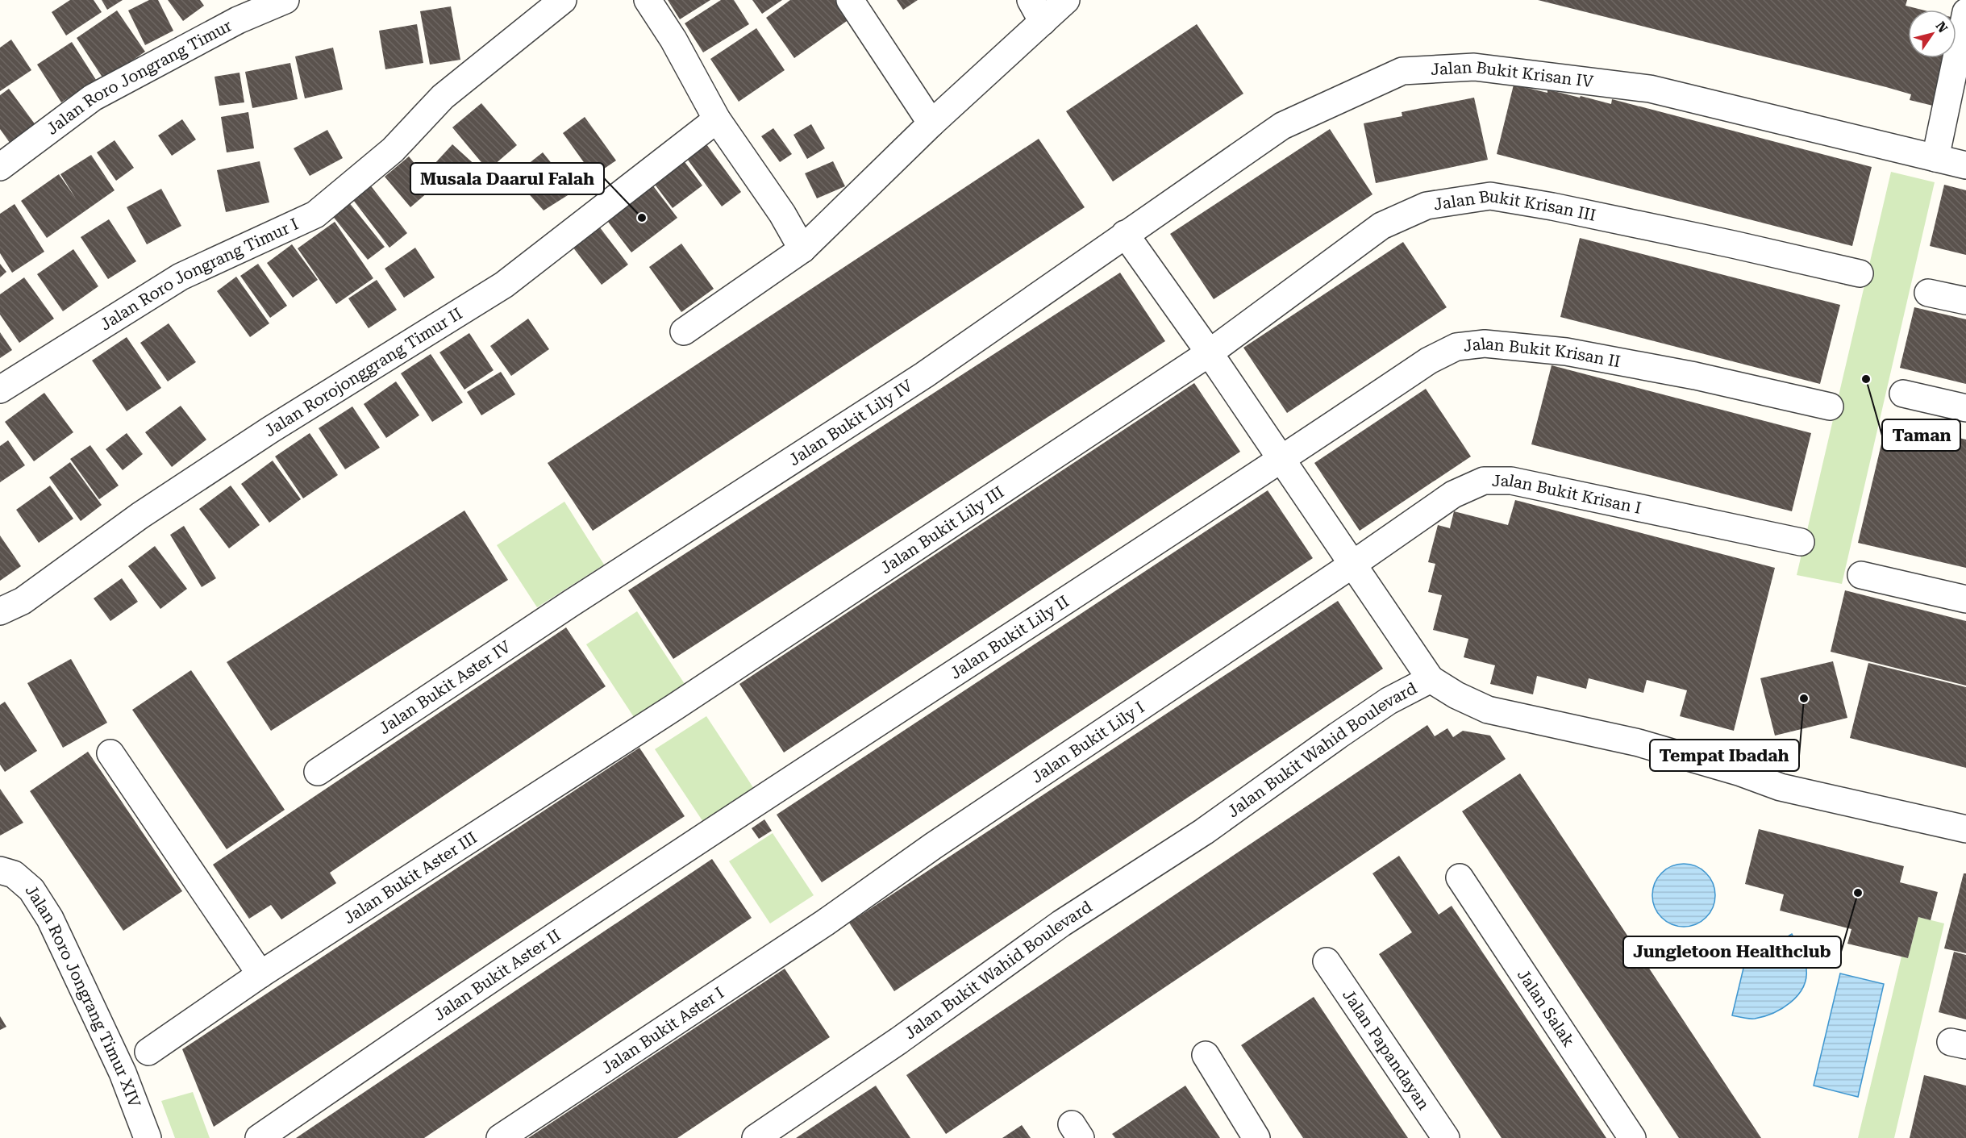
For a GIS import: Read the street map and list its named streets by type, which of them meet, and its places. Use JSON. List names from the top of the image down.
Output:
{
  "streets": {
    "street": [
      "Jalan Bukit Krisan IV",
      "Jalan Roro Jongrang Timur",
      "Jalan Bukit Krisan III",
      "Jalan Roro Jongrang Timur I",
      "Jalan Bukit Krisan II",
      "Jalan Rorojonggrang Timur II",
      "Jalan Bukit Lily IV",
      "Jalan Bukit Krisan I",
      "Jalan Bukit Lily III",
      "Jalan Bukit Lily II",
      "Jalan Bukit Aster IV",
      "Jalan Bukit Lily I",
      "Jalan Bukit Wahid Boulevard",
      "Jalan Bukit Aster III",
      "Jalan Bukit Aster II",
      "Jalan Roro Jongrang Timur XIV",
      "Jalan Salak",
      "Jalan Bukit Aster I",
      "Jalan Papandayan"
    ]
  },
  "crossings": [
    ["Jalan Bukit Krisan IV", "Jalan Bukit Lily IV"],
    ["Jalan Bukit Krisan III", "Jalan Bukit Lily III"],
    ["Jalan Bukit Krisan II", "Jalan Bukit Lily II"],
    ["Jalan Bukit Lily IV", "Jalan Bukit Aster IV"],
    ["Jalan Bukit Krisan I", "Jalan Bukit Lily I"],
    ["Jalan Bukit Lily III", "Jalan Bukit Aster III"],
    ["Jalan Bukit Lily II", "Jalan Bukit Aster II"],
    ["Jalan Bukit Lily I", "Jalan Bukit Aster I"]
  ],
  "places": [
    "Musala Daarul Falah",
    "Taman",
    "Tempat Ibadah",
    "Jungletoon Healthclub"
  ],
  "north": "top right"
}
